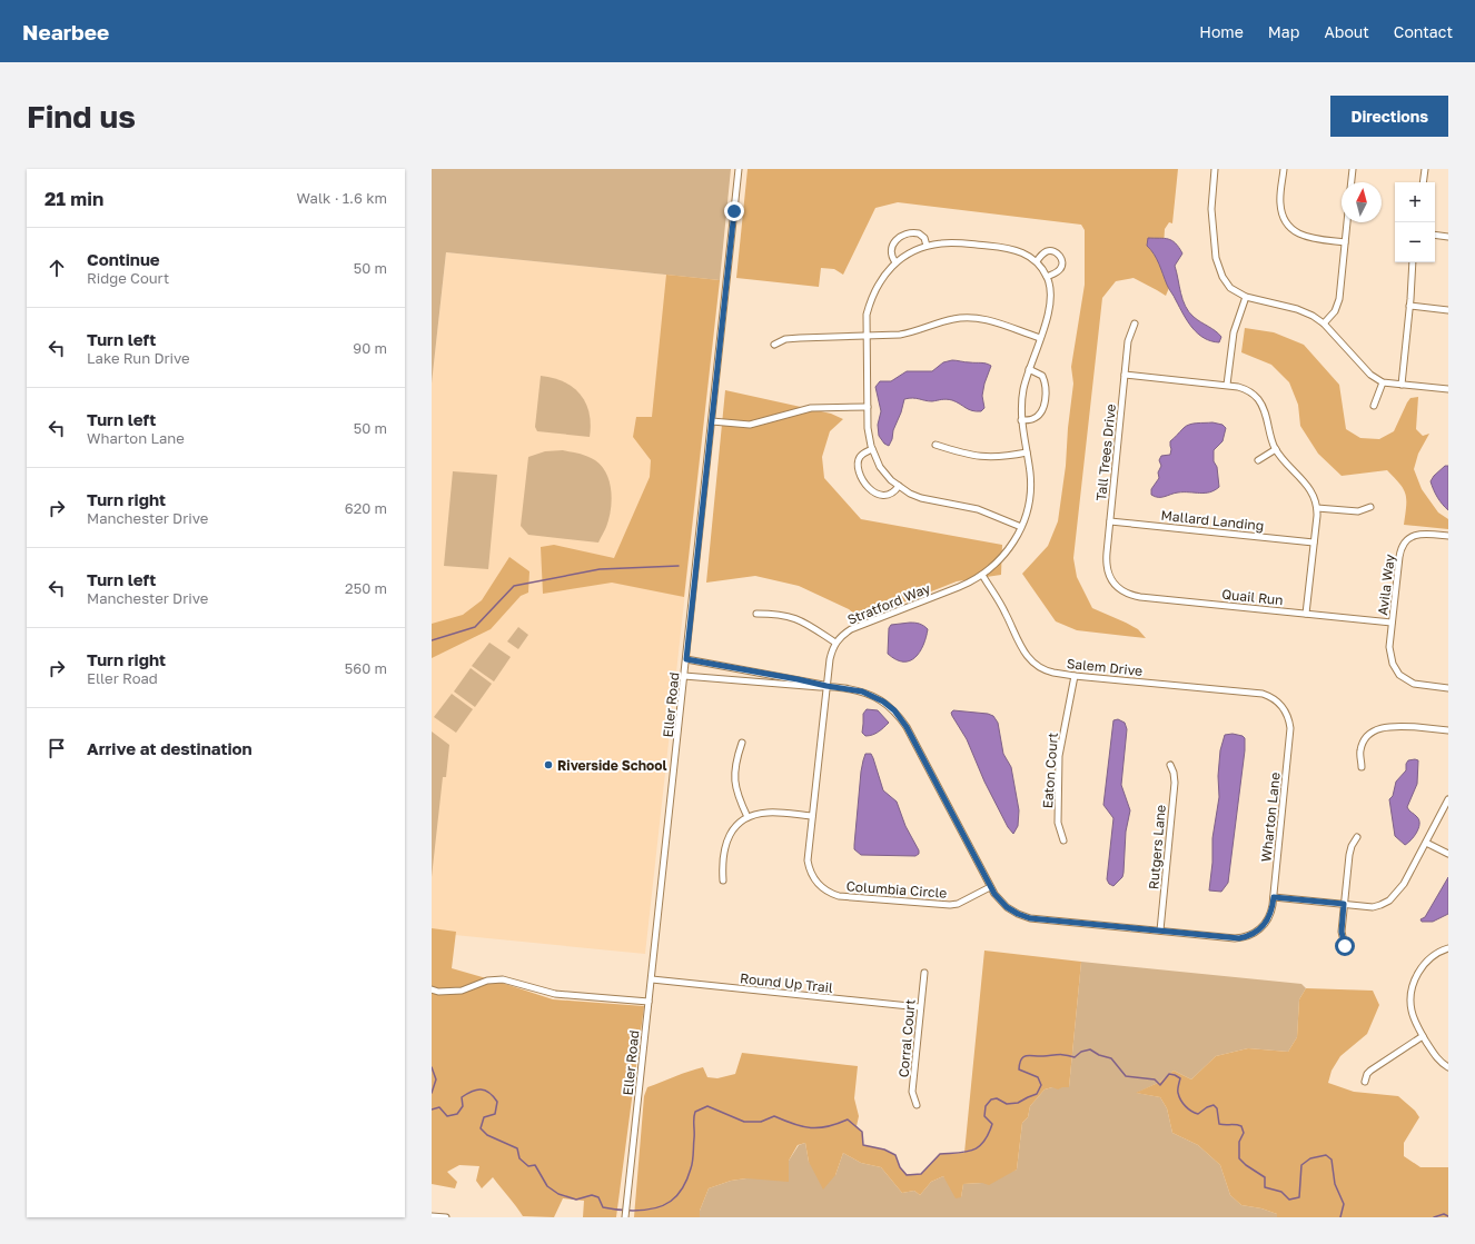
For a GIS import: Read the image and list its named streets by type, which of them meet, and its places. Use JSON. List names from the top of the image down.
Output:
{
  "streets": {
    "street": [
      "Tall Trees Drive",
      "Mallard Landing",
      "Avila Way",
      "Quail Run",
      "Stratford Way",
      "Salem Drive",
      "Eller Road",
      "Eaton Court",
      "Wharton Lane",
      "Rutgers Lane",
      "Columbia Circle",
      "Round Up Trail",
      "Corral Court"
    ]
  },
  "crossings": [
    ["Tall Trees Drive", "Mallard Landing"],
    ["Tall Trees Drive", "Quail Run"],
    ["Avila Way", "Quail Run"],
    ["Stratford Way", "Salem Drive"],
    ["Salem Drive", "Eaton Court"],
    ["Salem Drive", "Wharton Lane"],
    ["Eller Road", "Round Up Trail"],
    ["Wharton Lane", "Rutgers Lane"],
    ["Round Up Trail", "Corral Court"]
  ],
  "places": ["Riverside School"],
  "north": "top",
  "page": {
    "header": "Nearbee",
    "nav": [
      "Home",
      "Map",
      "About",
      "Contact"
    ],
    "buttons": "Directions",
    "title": "Find us",
    "heading": ["21 min", "Walk · 1.6 km"],
    "map_buttons": ["+", "−"],
    "list": [
      ["Continue", "Ridge Court", "50 m"],
      ["Turn left", "Lake Run Drive", "90 m"],
      ["Turn left", "Wharton Lane", "50 m"],
      ["Turn right", "Manchester Drive", "620 m"],
      ["Turn left", "Manchester Drive", "250 m"],
      ["Turn right", "Eller Road", "560 m"],
      "Arrive at destination"
    ]
  }
}
